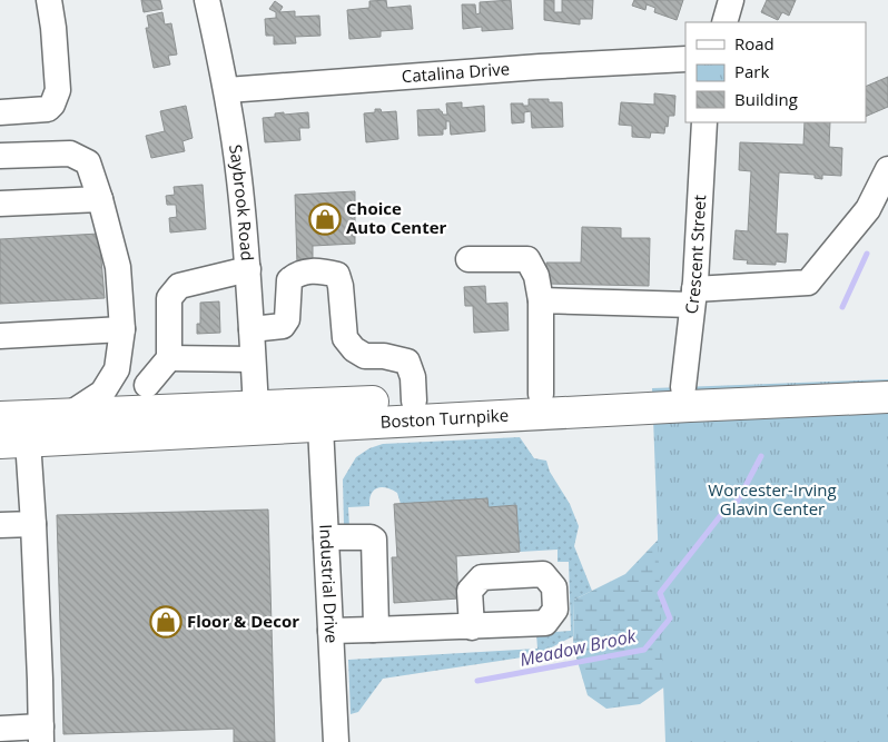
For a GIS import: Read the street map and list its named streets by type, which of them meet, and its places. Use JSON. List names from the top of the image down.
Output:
{
  "streets": {
    "highway": ["Boston Turnpike"],
    "street": [
      "Catalina Drive",
      "Saybrook Road",
      "Crescent Street",
      "Industrial Drive"
    ]
  },
  "crossings": [
    ["Catalina Drive", "Saybrook Road"],
    ["Saybrook Road", "Boston Turnpike"],
    ["Crescent Street", "Boston Turnpike"],
    ["Boston Turnpike", "Industrial Drive"]
  ],
  "water": ["Meadow Brook"],
  "parks": ["Worcester-Irving Glavin Center"],
  "places": {
    "shop": ["Choice Auto Center", "Floor & Decor"]
  },
  "legend": ["Road", "Park", "Building"]
}
